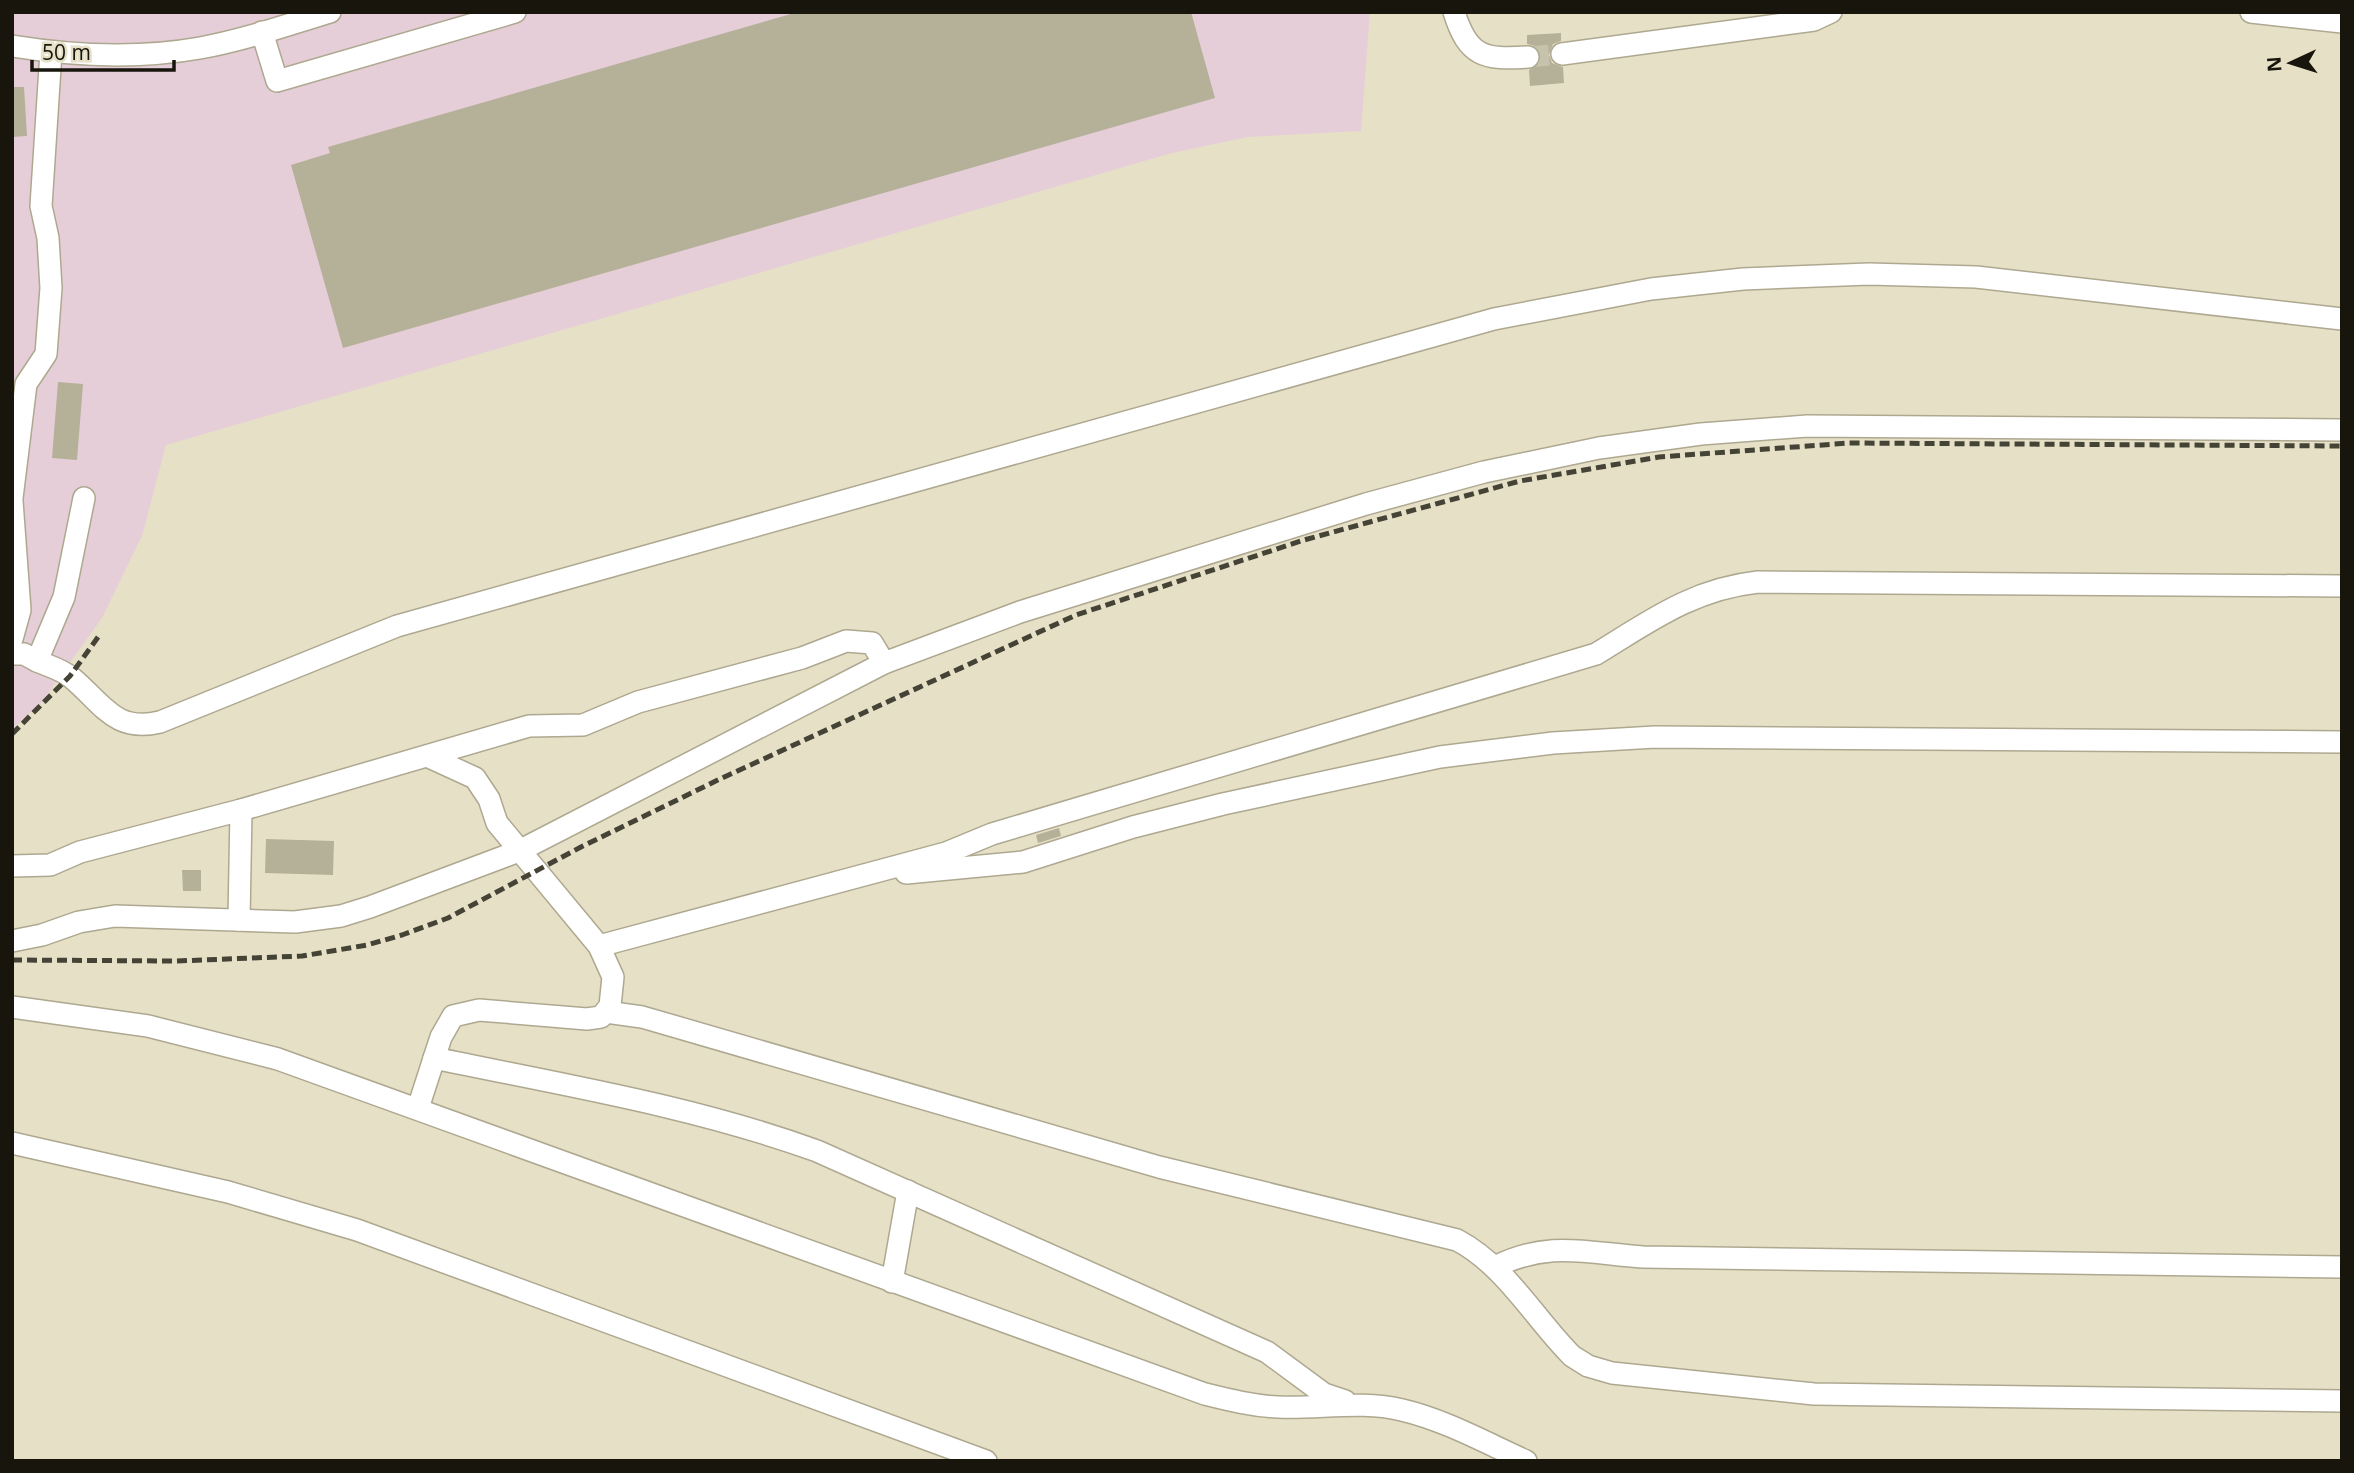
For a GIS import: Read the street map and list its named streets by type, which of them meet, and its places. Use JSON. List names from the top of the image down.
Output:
{
  "scale_bar": "50 m",
  "north": "left"
}
